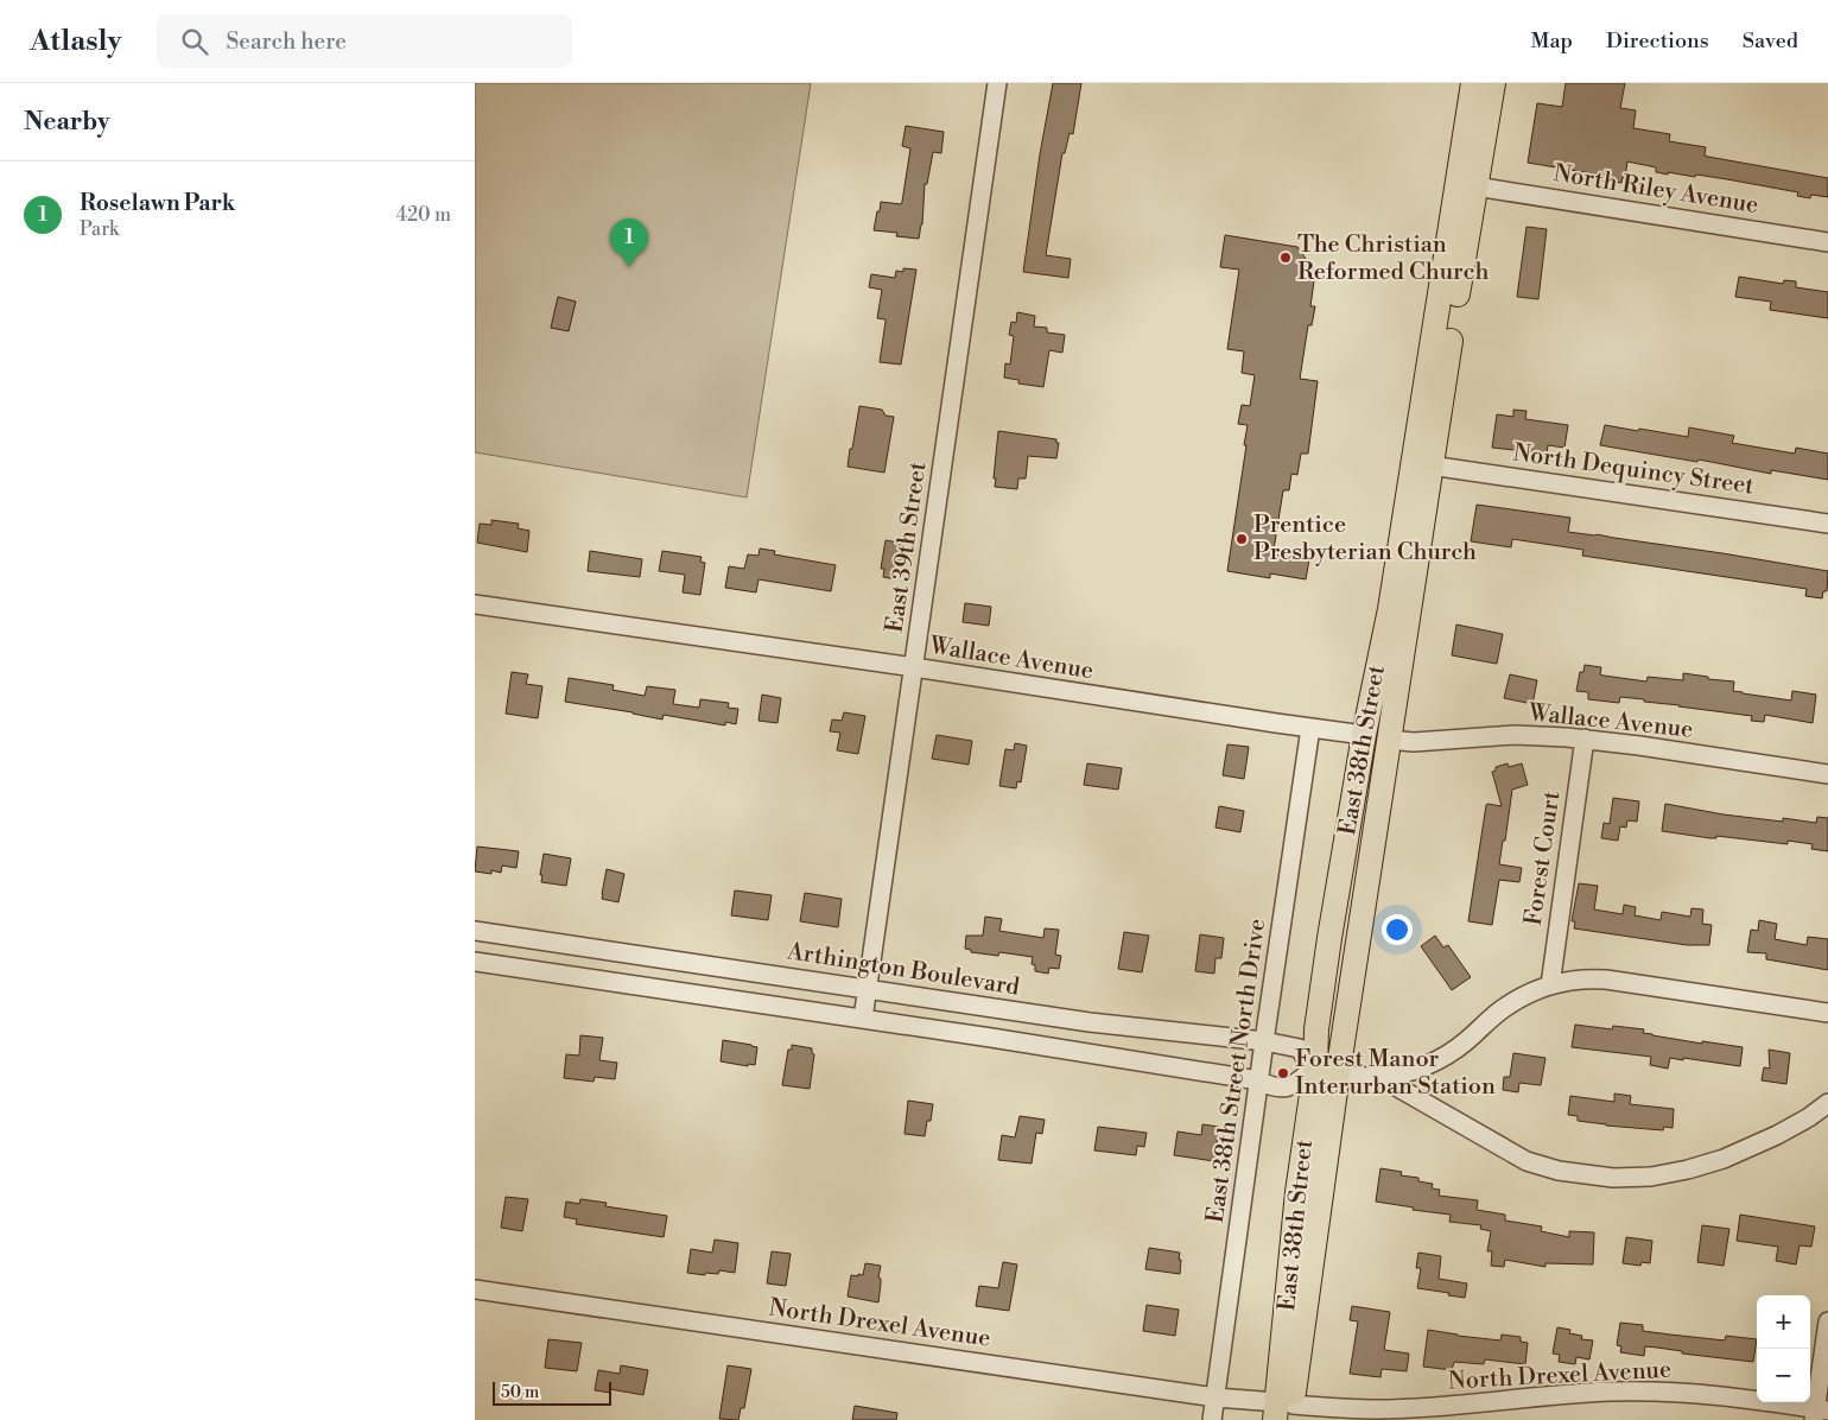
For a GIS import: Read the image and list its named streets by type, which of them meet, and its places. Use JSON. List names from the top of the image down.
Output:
{
  "streets": {
    "main road": ["East 38th Street"],
    "street": [
      "North Riley Avenue",
      "North Dequincy Street",
      "East 39th Street",
      "Wallace Avenue",
      "Forest Court",
      "Arthington Boulevard",
      "East 38th Street North Drive",
      "North Drexel Avenue"
    ]
  },
  "crossings": [
    ["North Riley Avenue", "East 38th Street"],
    ["North Dequincy Street", "East 38th Street"],
    ["East 39th Street", "Wallace Avenue"],
    ["East 39th Street", "Arthington Boulevard"],
    ["Wallace Avenue", "East 38th Street"],
    ["Wallace Avenue", "Forest Court"],
    ["Wallace Avenue", "East 38th Street North Drive"],
    ["East 38th Street", "Arthington Boulevard"],
    ["East 38th Street", "North Drexel Avenue"],
    ["Arthington Boulevard", "East 38th Street North Drive"],
    ["East 38th Street North Drive", "North Drexel Avenue"]
  ],
  "places": ["The Christian Reformed Church", "Prentice Presbyterian Church", "Forest Manor Interurban Station"],
  "scale_bar": "50 m",
  "page": {
    "header": "Atlasly",
    "search": "Search here",
    "nav": ["Map", "Directions", "Saved"],
    "heading": "Nearby",
    "list": [
      {
        "mark": "1",
        "name": "Roselawn Park",
        "note": "Park",
        "value": "420 m"
      }
    ],
    "pins": "1",
    "map_buttons": ["+", "−"],
    "scale": "50 m"
  }
}
